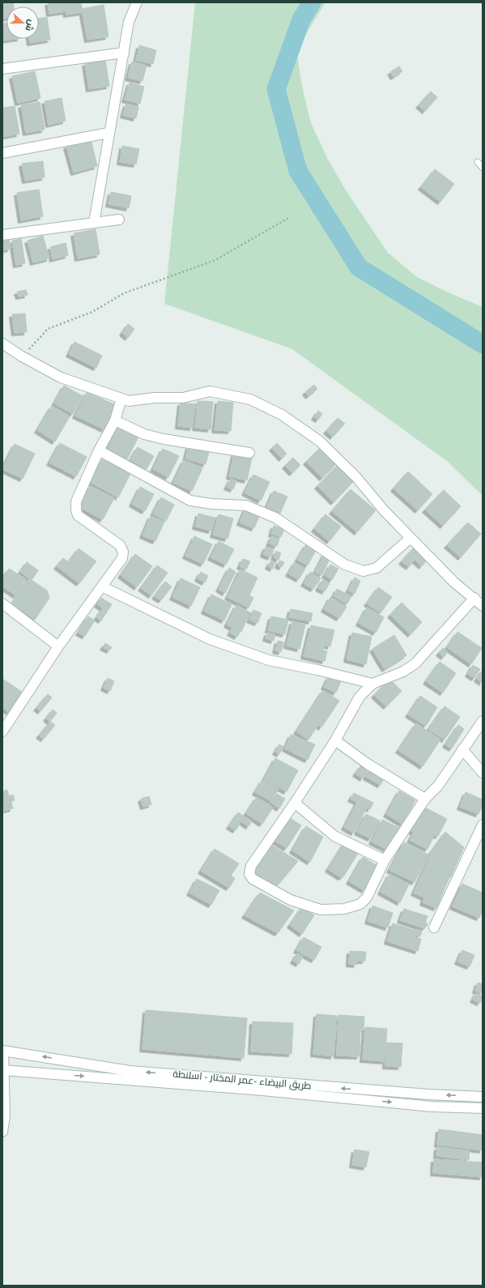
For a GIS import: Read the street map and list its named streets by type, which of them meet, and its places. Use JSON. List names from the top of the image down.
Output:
{
  "streets": {
    "street": ["طريق البيضاء -عمر المختار - اسلنطة"]
  },
  "north": "right"
}
